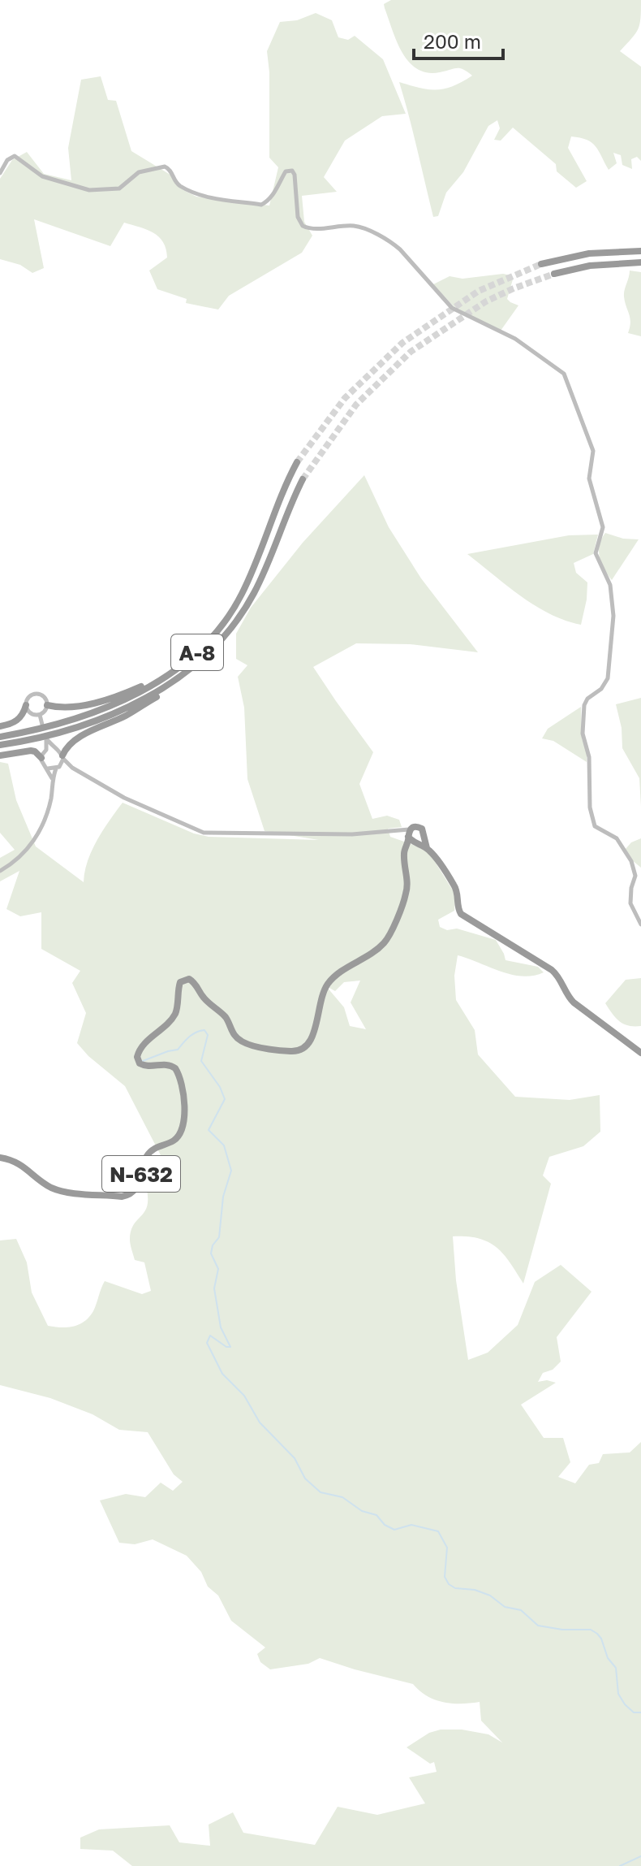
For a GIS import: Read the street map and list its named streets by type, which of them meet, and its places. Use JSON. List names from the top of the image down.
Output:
{
  "streets": {
    "highway": ["A-8", "N-632"]
  },
  "scale_bar": "200 m"
}
